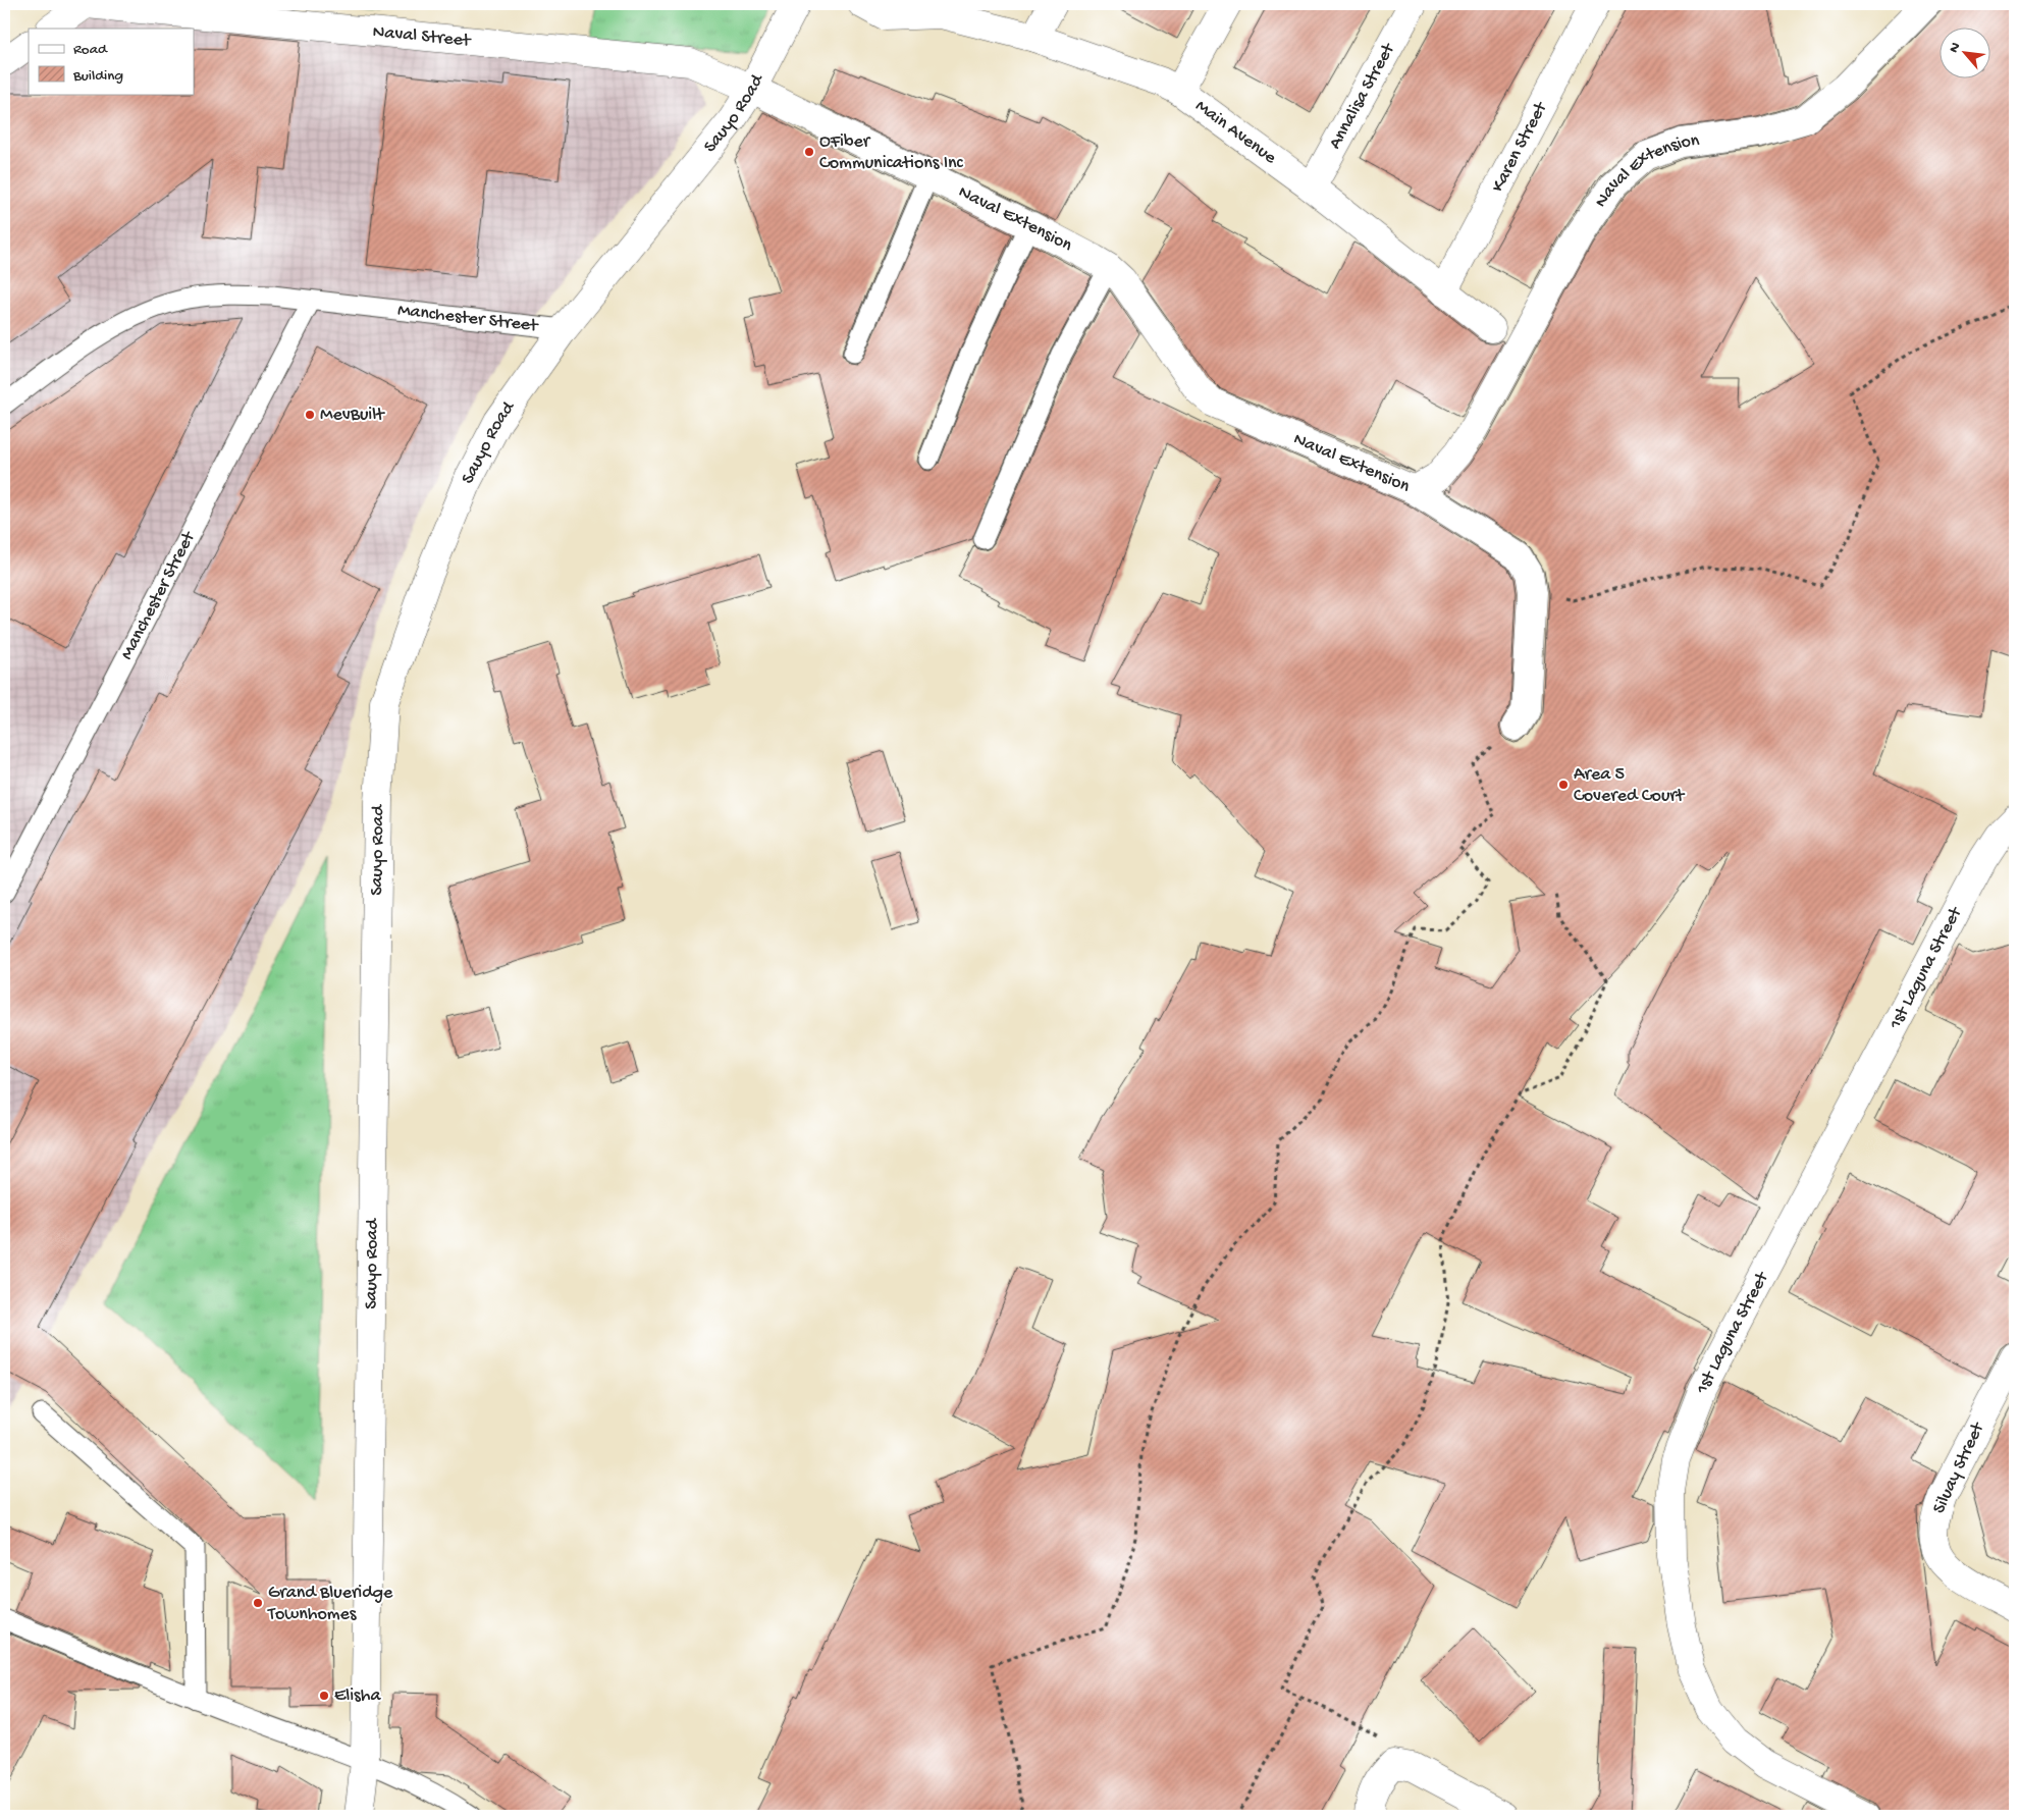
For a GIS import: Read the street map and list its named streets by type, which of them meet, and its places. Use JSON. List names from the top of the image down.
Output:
{
  "streets": {
    "street": [
      "Naval Street",
      "Annalisa Street",
      "Sauyo Road",
      "Main Avenue",
      "Karen Street",
      "Naval Extension",
      "1st Laguna Street",
      "Siluay Street"
    ],
    "lane": ["Manchester Street"]
  },
  "crossings": [
    ["Naval Street", "Sauyo Road"],
    ["Naval Street", "Naval Extension"],
    ["Annalisa Street", "Main Avenue"],
    ["Sauyo Road", "Naval Extension"],
    ["Sauyo Road", "Manchester Street"],
    ["Main Avenue", "Karen Street"]
  ],
  "places": [
    "OFiber Communications Inc",
    "MevBuilt",
    "Area 5 Covered Court",
    "Grand Blueridge Townhomes",
    "Elisha"
  ],
  "legend": ["Road", "Building"],
  "north": "top left"
}
